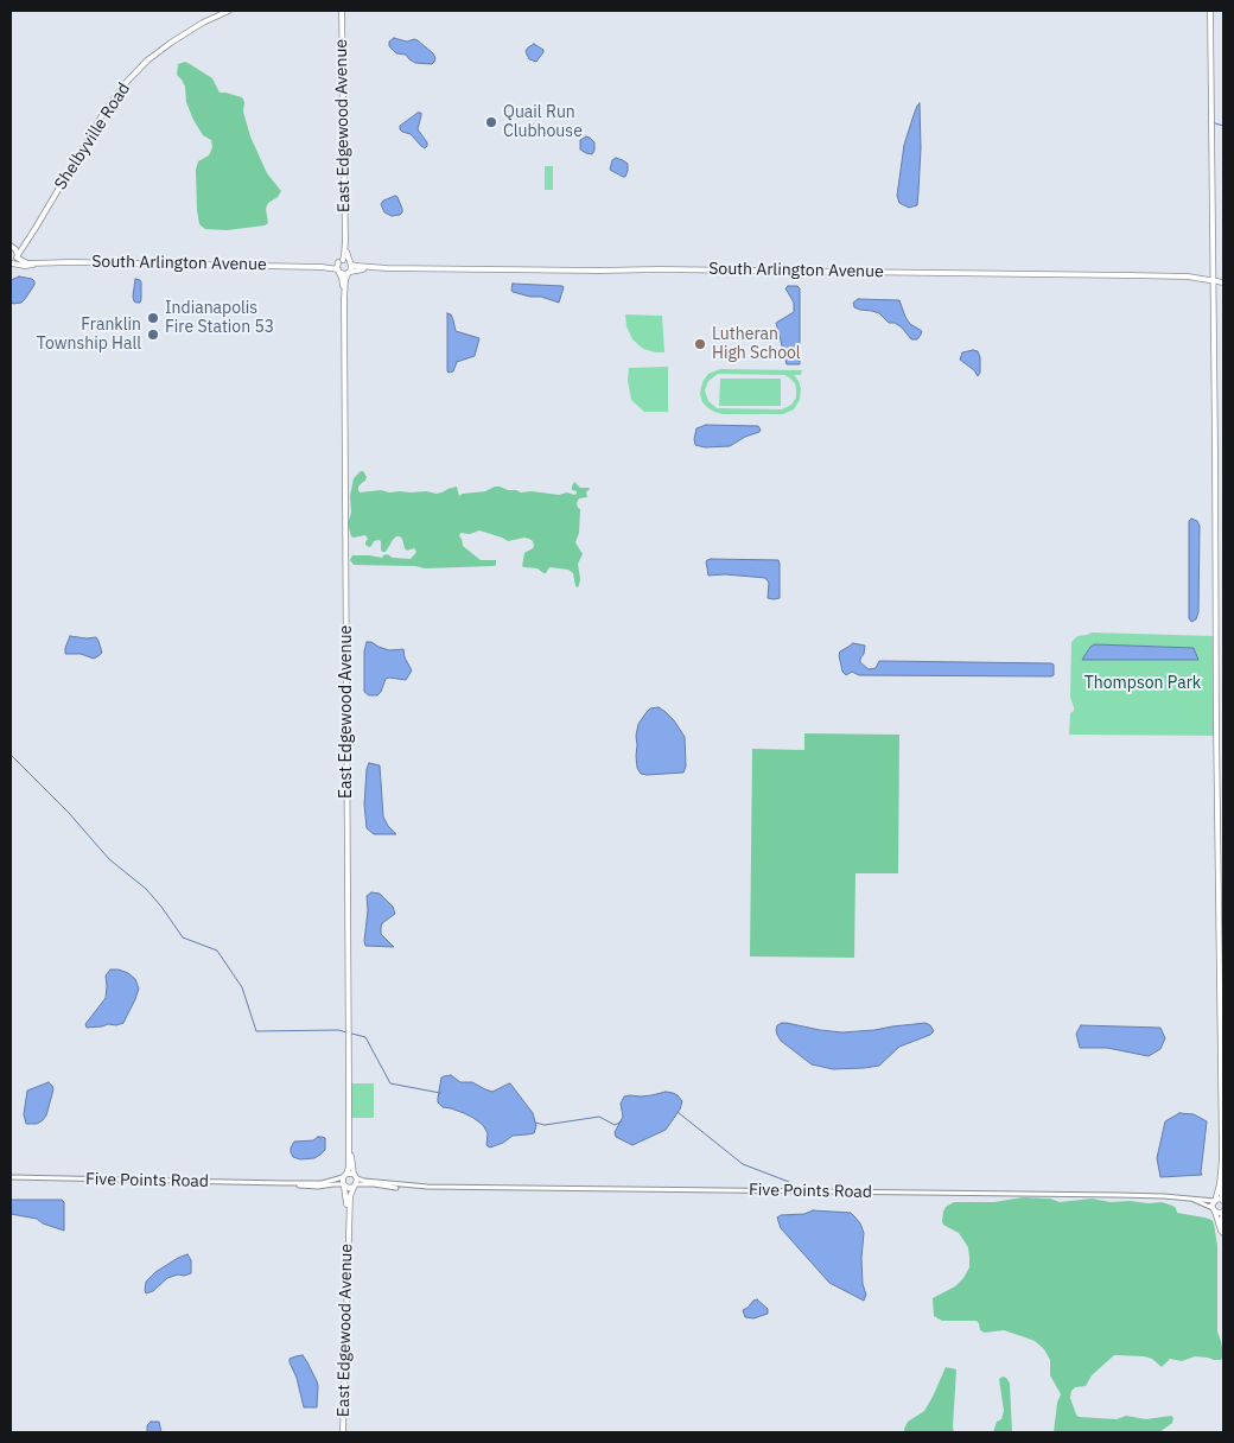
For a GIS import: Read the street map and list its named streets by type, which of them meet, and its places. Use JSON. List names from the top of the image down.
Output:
{
  "streets": {
    "main road": ["East Edgewood Avenue", "Shelbyville Road", "South Arlington Avenue"],
    "street": ["Five Points Road"]
  },
  "parks": ["Thompson Park"],
  "places": [
    "Quail Run Clubhouse",
    "Indianapolis Fire Station 53",
    "Franklin Township Hall",
    "Lutheran High School"
  ]
}
